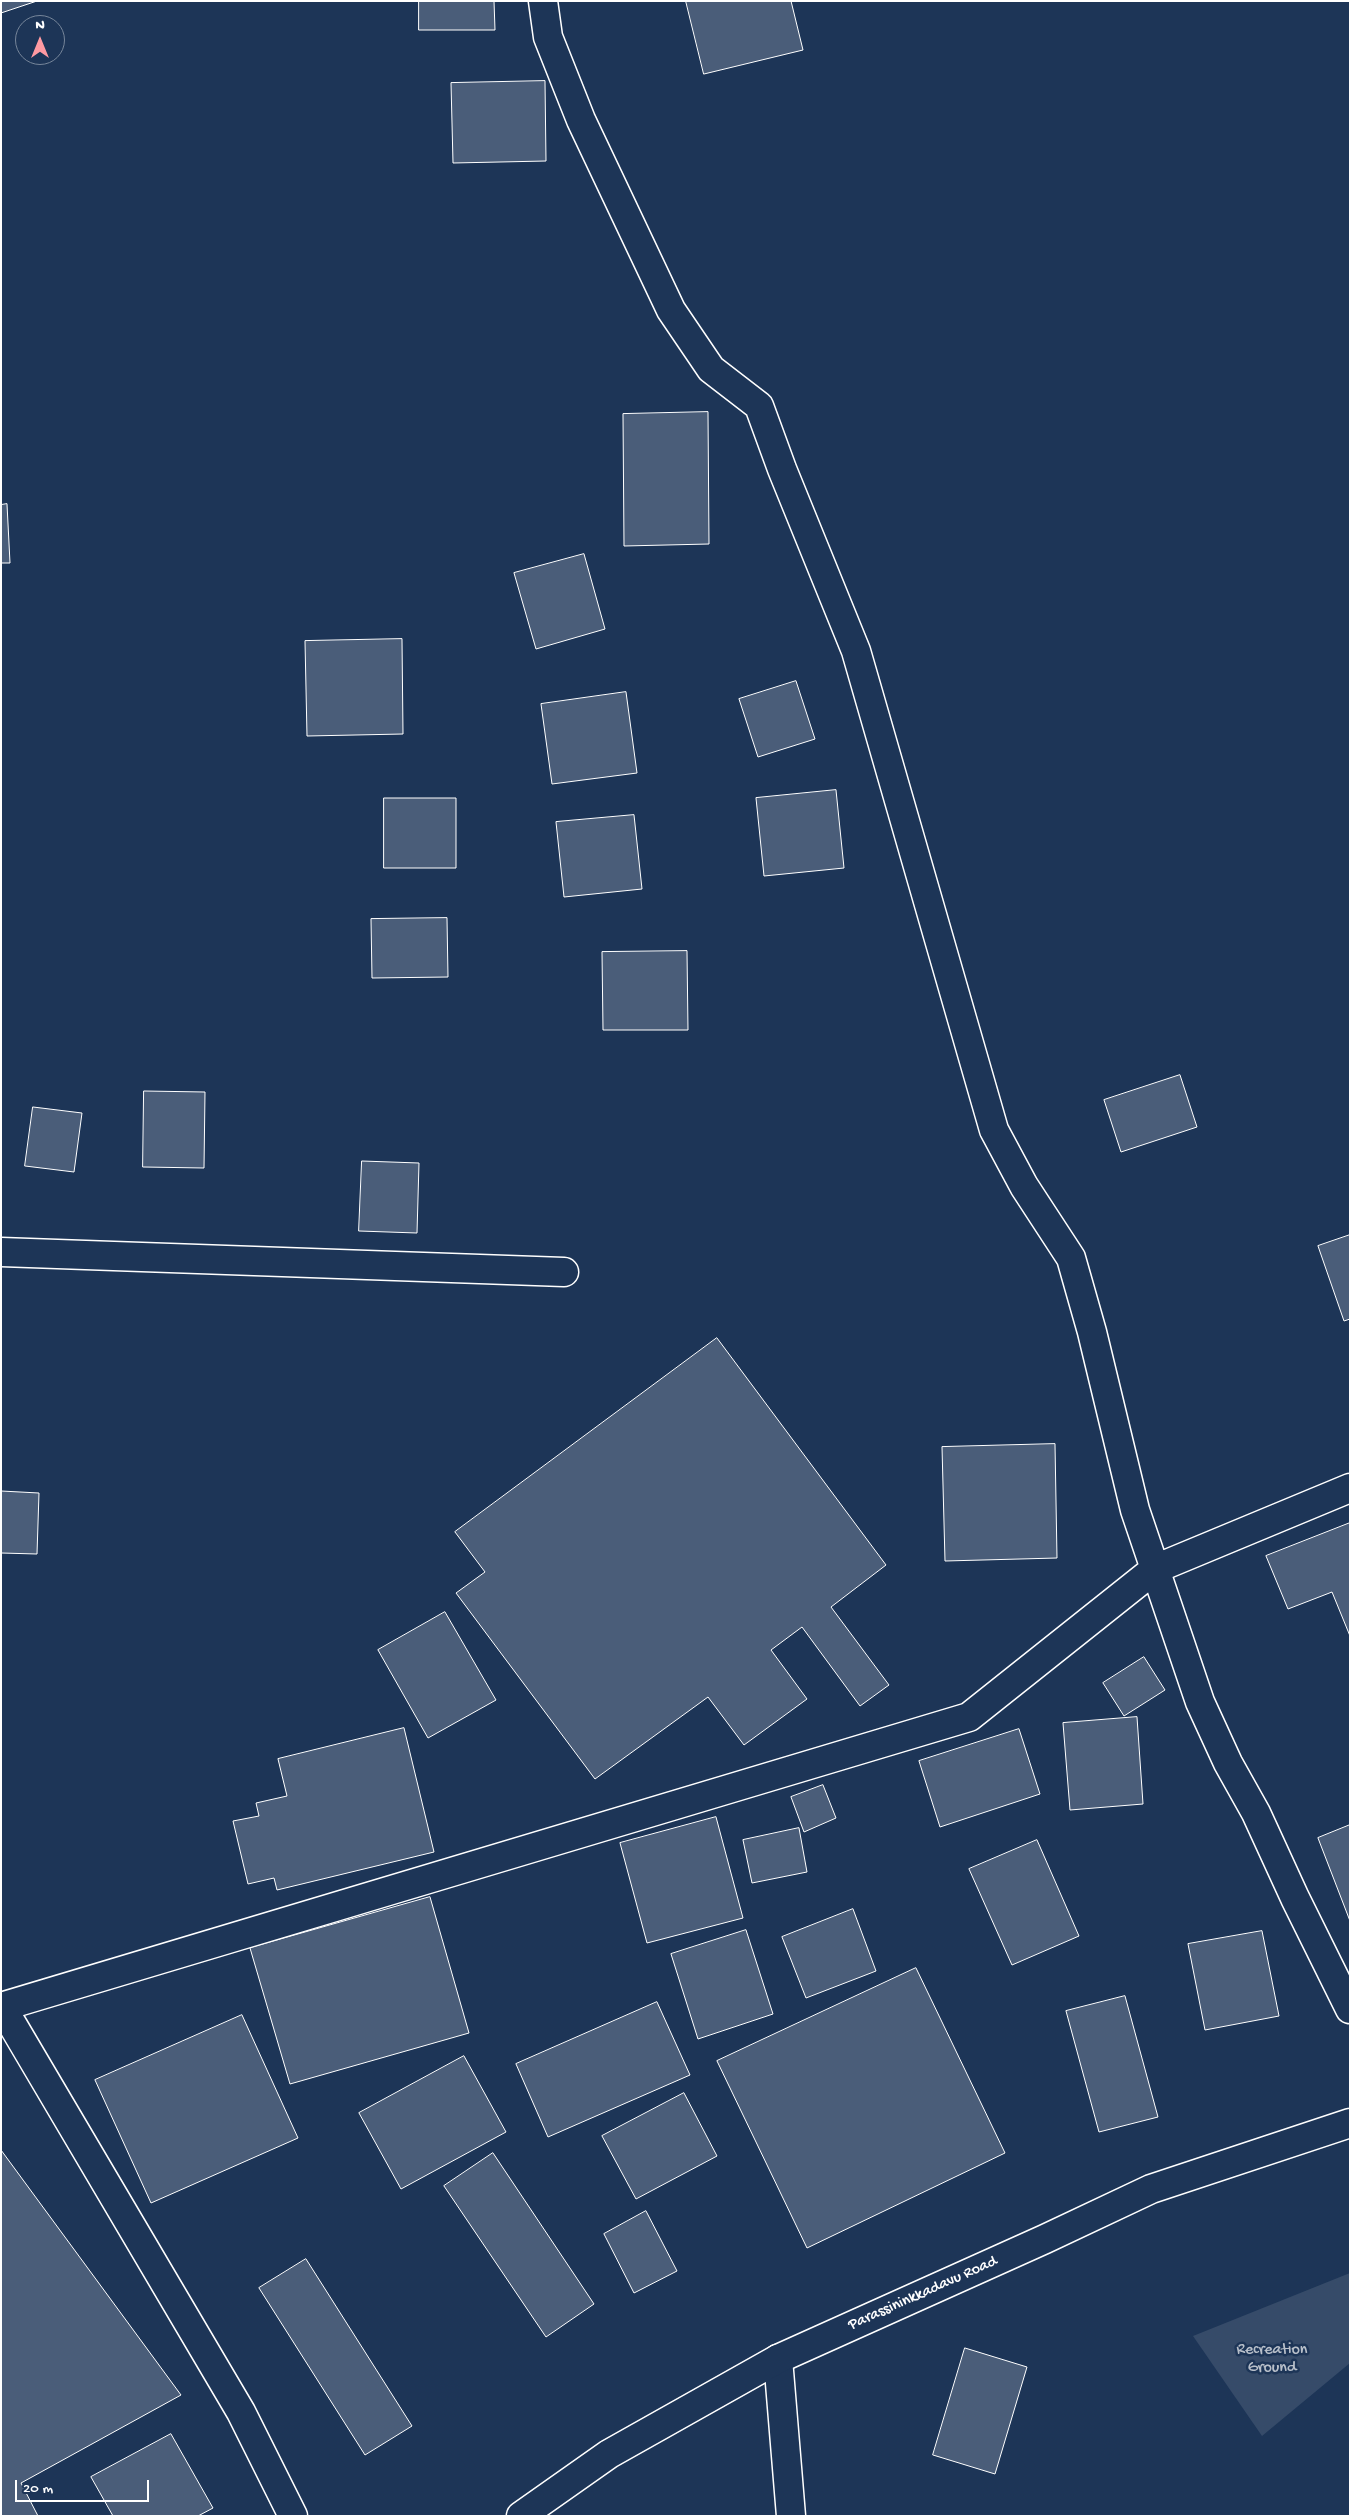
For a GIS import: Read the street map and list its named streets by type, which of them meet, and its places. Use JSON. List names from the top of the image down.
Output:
{
  "streets": {
    "street": ["Parassininkkadavu Road"]
  },
  "parks": ["Recreation Ground"],
  "scale_bar": "20 m",
  "north": "top"
}
